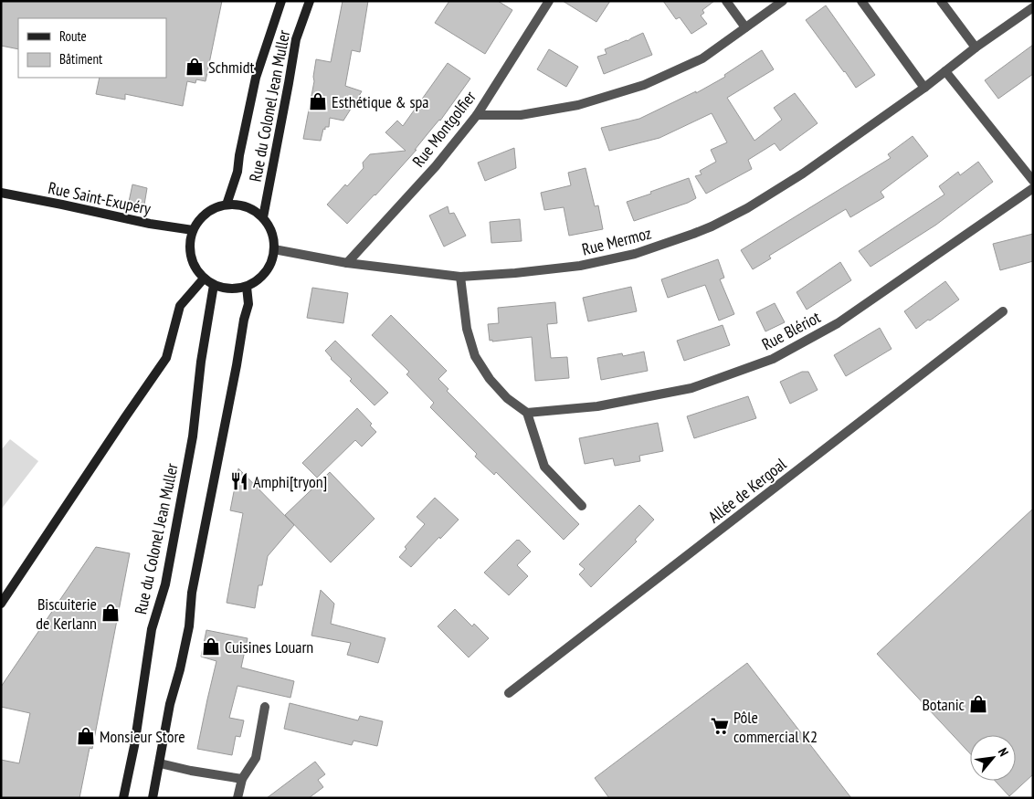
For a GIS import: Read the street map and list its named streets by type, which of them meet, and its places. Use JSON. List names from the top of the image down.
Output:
{
  "streets": {
    "main road": ["Rue du Colonel Jean Muller", "Rue Saint-Exupéry"],
    "street": [
      "Rue Montgolfier",
      "Rue Mermoz",
      "Rue Blériot",
      "Allée de Kergoal"
    ]
  },
  "crossings": [
    ["Rue du Colonel Jean Muller", "Rue Saint-Exupéry"],
    ["Rue du Colonel Jean Muller", "Rue Mermoz"],
    ["Rue Montgolfier", "Rue Mermoz"],
    ["Rue Saint-Exupéry", "Rue Mermoz"]
  ],
  "places": {
    "shop": [
      "Schmidt",
      "Esthétique & spa",
      "Biscuiterie de Kerlann",
      "Cuisines Louarn",
      "Botanic",
      "Monsieur Store"
    ],
    "restaurant": ["Amphi[tryon]"],
    "supermarket": ["Pôle commercial K2"]
  },
  "legend": ["Route", "Bâtiment"],
  "north": "top right"
}
